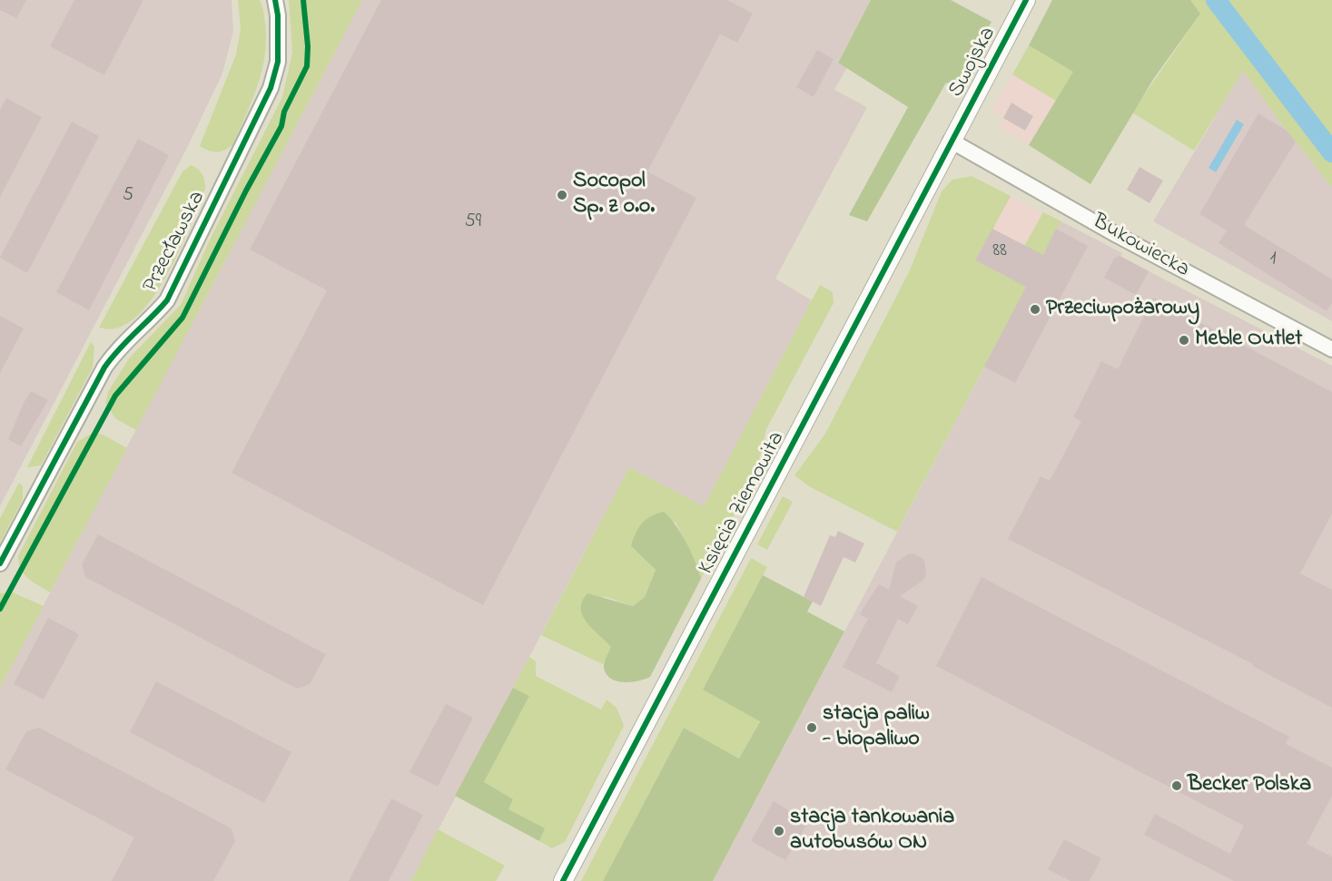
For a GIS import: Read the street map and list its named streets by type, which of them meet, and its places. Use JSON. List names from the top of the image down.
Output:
{
  "streets": {
    "street": [
      "Swojska",
      "Przecławska",
      "Bukowiecka",
      "Księcia Ziemowita"
    ]
  },
  "crossings": [
    ["Swojska", "Bukowiecka"],
    ["Swojska", "Księcia Ziemowita"],
    ["Bukowiecka", "Księcia Ziemowita"]
  ],
  "places": [
    "Socopol Sp. z o.o.",
    "Przeciwpożarowy",
    "Meble Outlet",
    "stacja paliw - biopaliwo",
    "Becker Polska",
    "stacja tankowania autobusów ON"
  ],
  "house_numbers": [
    "5",
    "59",
    "88",
    "1"
  ]
}
